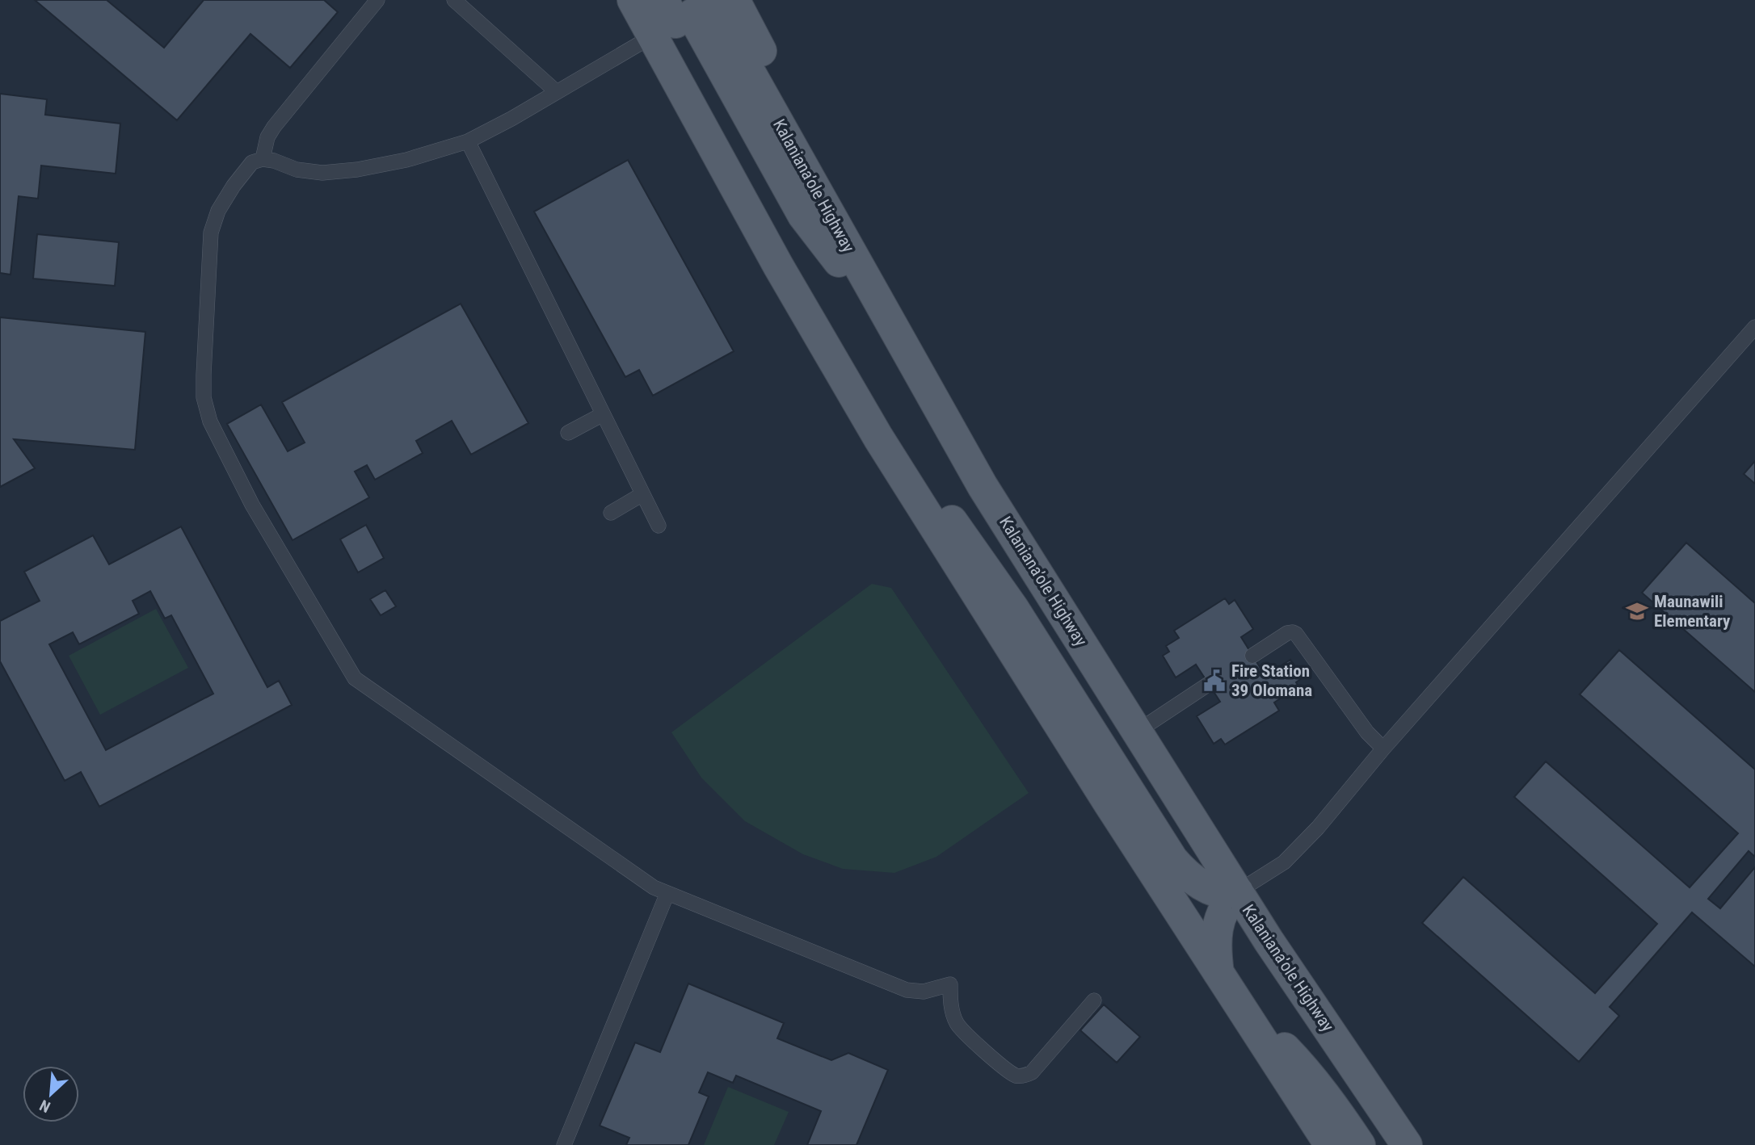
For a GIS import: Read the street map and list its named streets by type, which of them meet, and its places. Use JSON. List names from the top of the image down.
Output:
{
  "streets": {
    "main road": ["Kalaniana’ole Highway"]
  },
  "places": {
    "school or university": ["Maunawili Elementary"],
    "public building": ["Fire Station 39 Olomana"]
  },
  "north": "bottom left"
}
